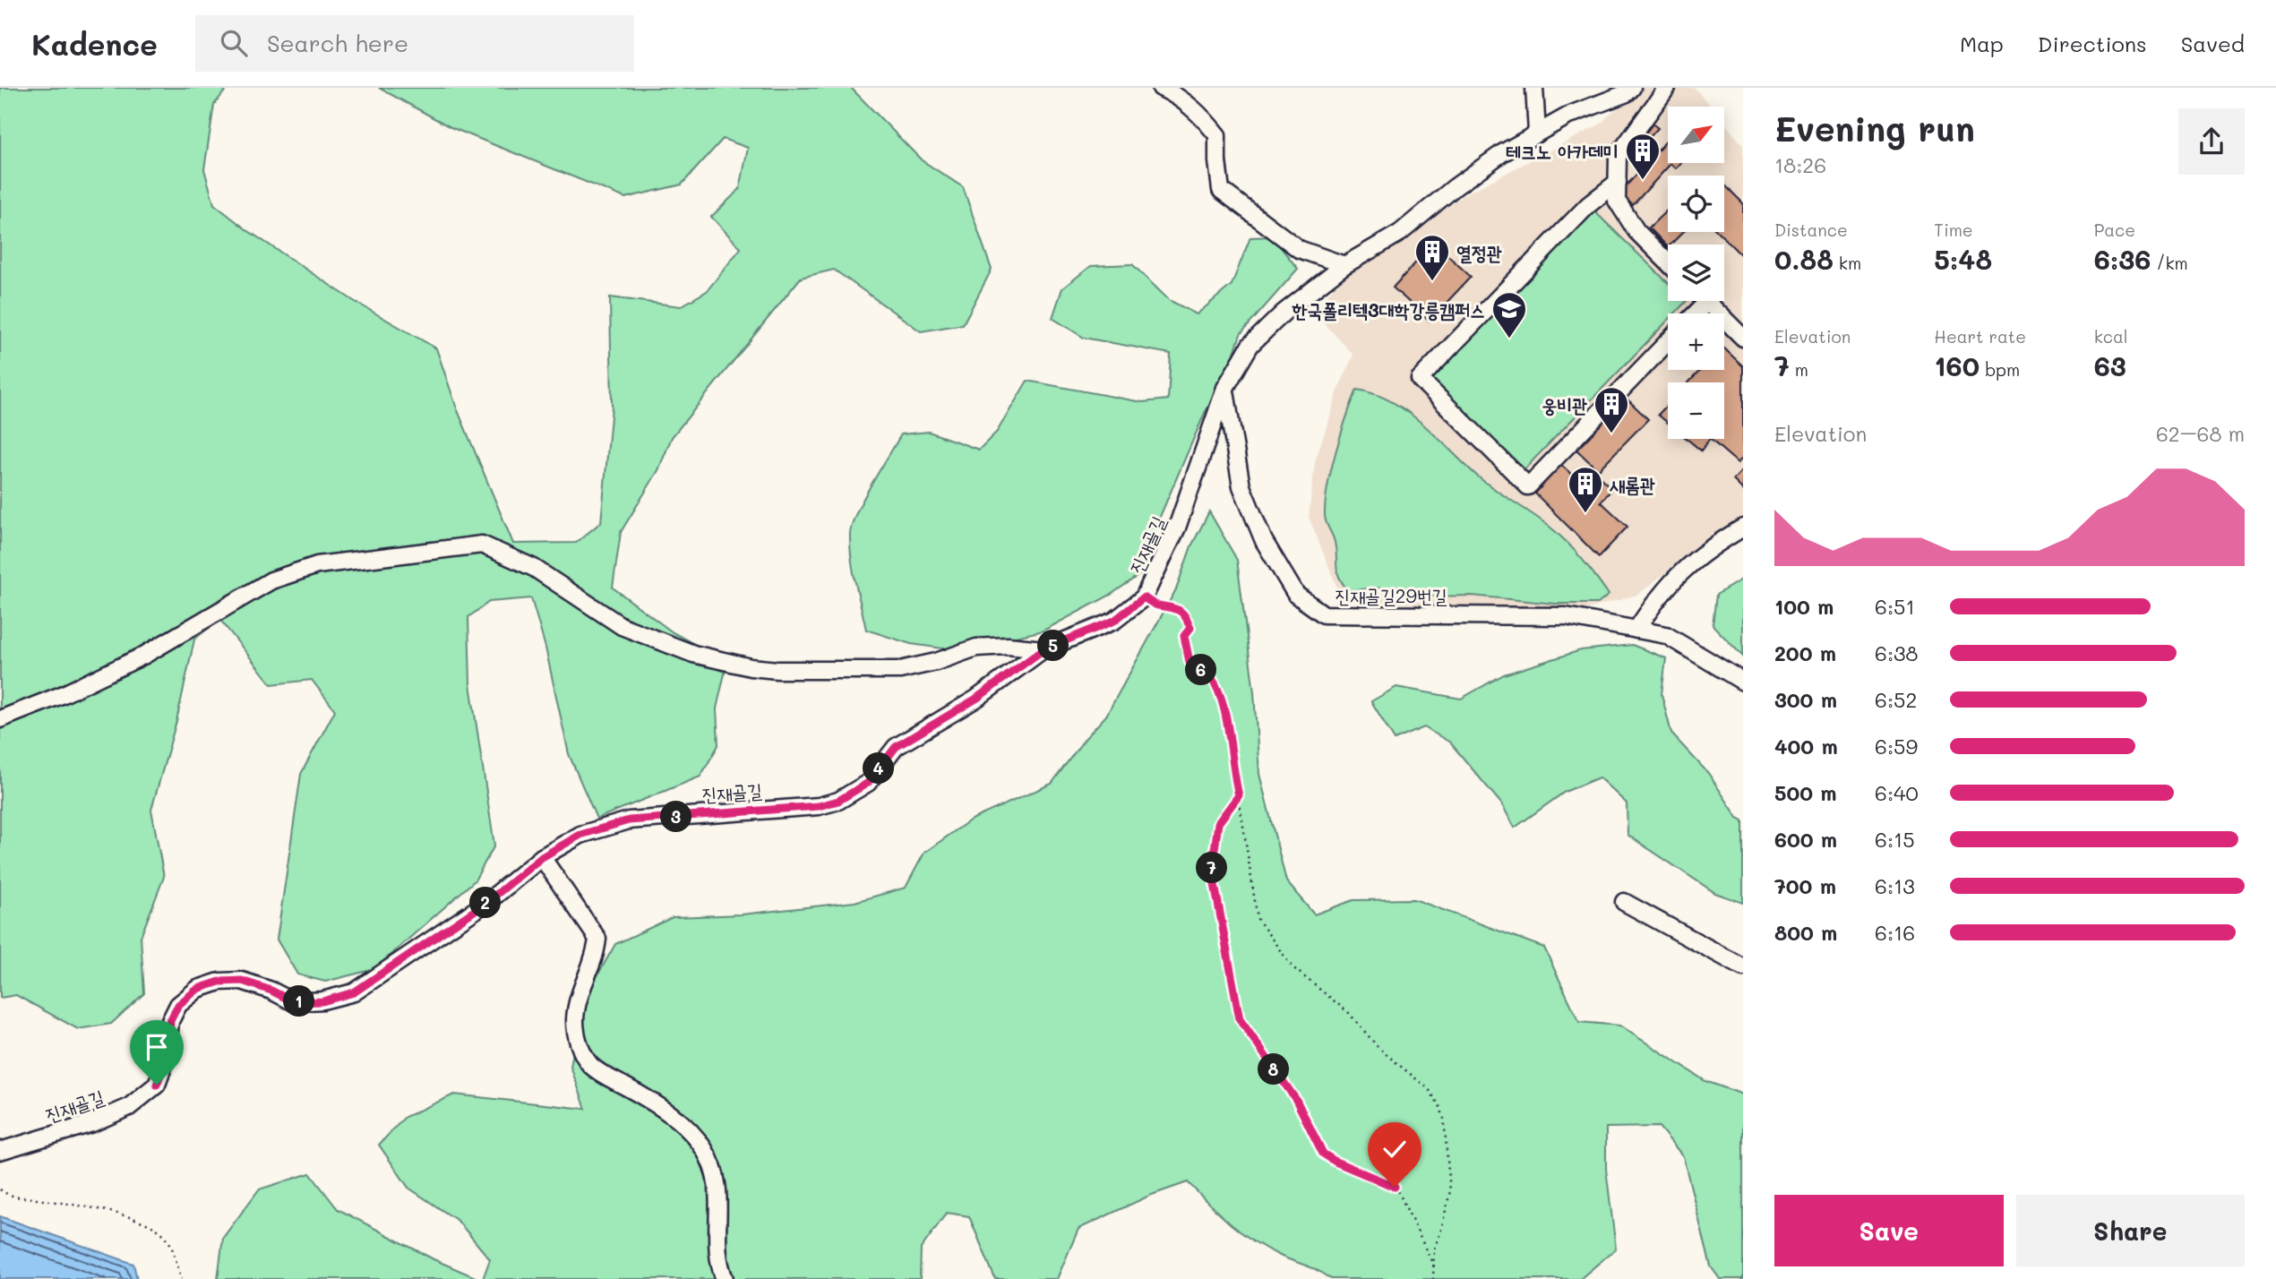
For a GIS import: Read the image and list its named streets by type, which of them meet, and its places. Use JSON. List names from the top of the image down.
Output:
{
  "streets": {
    "street": ["진재골길", "진재골길29번길"]
  },
  "crossings": [
    ["진재골길", "진재골길29번길"]
  ],
  "places": {
    "building": [
      "테크노 아카데미",
      "열정관",
      "웅비관",
      "새롬관"
    ],
    "school or university": ["한국폴리텍3대학강릉캠퍼스"]
  },
  "north": "top right",
  "page": {
    "header": "Kadence",
    "search": "Search here",
    "nav": ["Map", "Directions", "Saved"],
    "heading": ["Evening run", "18:26"],
    "map_buttons": ["+", "−"],
    "stats": [
      ["Distance", "0.88 km"],
      ["Time", "5:48"],
      ["Pace", "6:36 /km"],
      ["Elevation", "7 m"],
      ["Heart rate", "160 bpm"],
      ["kcal", "63"]
    ],
    "chart": ["Elevation", "62–68 m"],
    "list": [
      {
        "name": "100 m",
        "note": "6:51"
      },
      {
        "name": "200 m",
        "note": "6:38"
      },
      {
        "name": "300 m",
        "note": "6:52"
      },
      {
        "name": "400 m",
        "note": "6:59"
      },
      {
        "name": "500 m",
        "note": "6:40"
      },
      {
        "name": "600 m",
        "note": "6:15"
      },
      {
        "name": "700 m",
        "note": "6:13"
      },
      {
        "name": "800 m",
        "note": "6:16"
      }
    ],
    "pins": [
      "5",
      "6",
      "4",
      "3",
      "7",
      "2",
      "1",
      "8"
    ],
    "buttons": ["Save", "Share"]
  }
}
